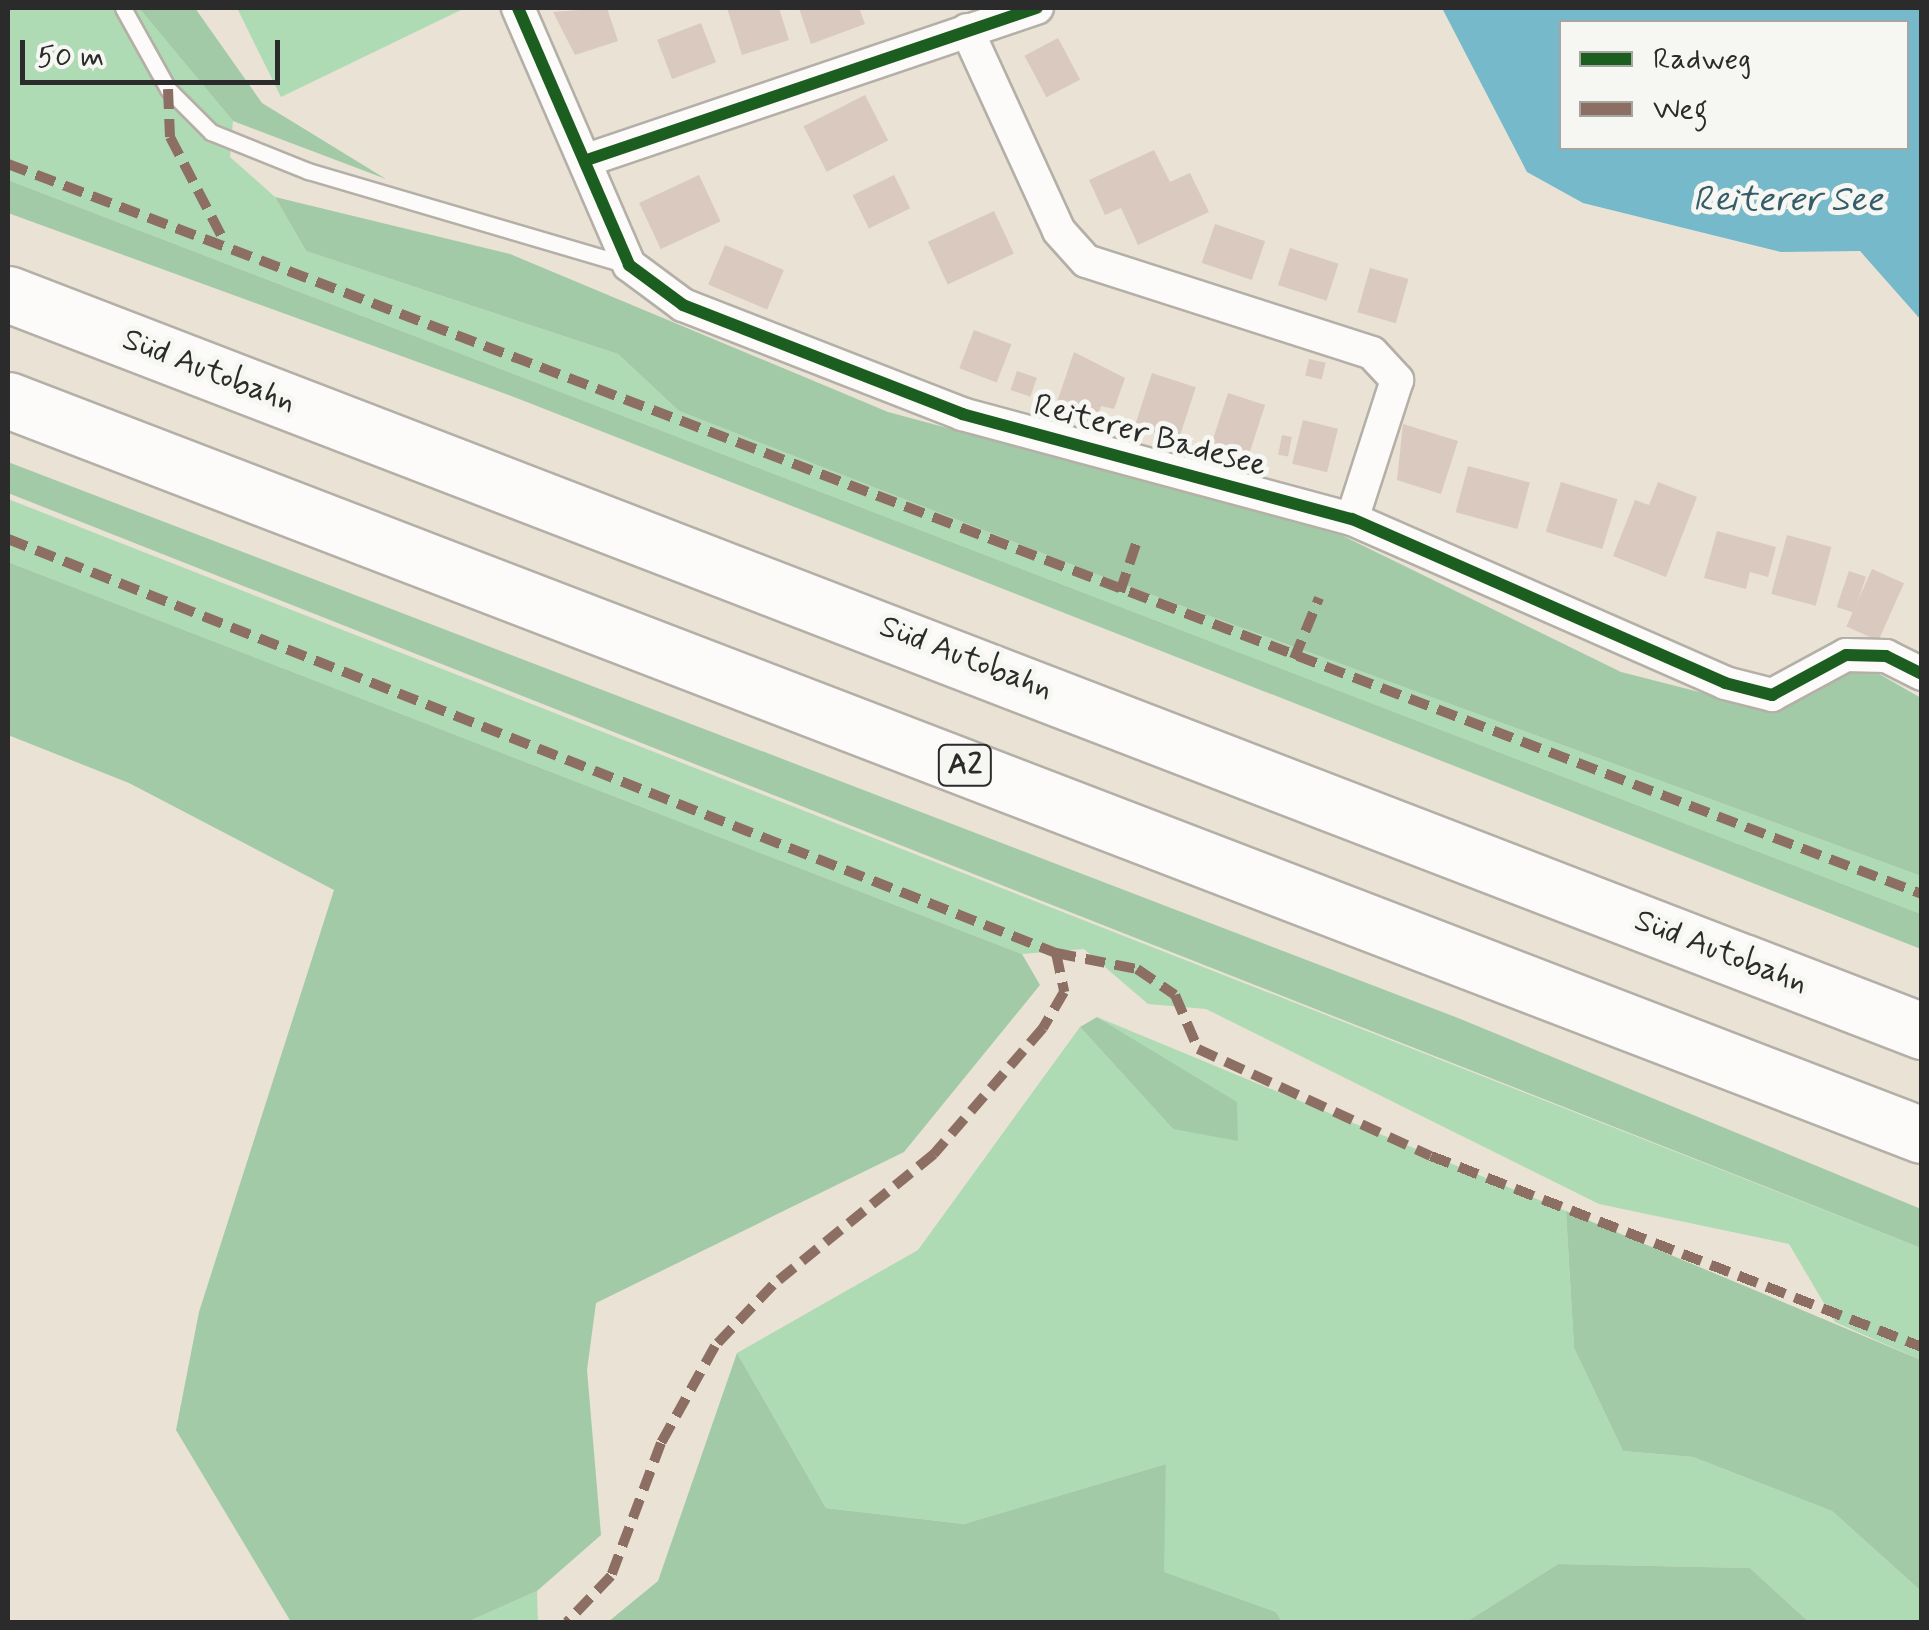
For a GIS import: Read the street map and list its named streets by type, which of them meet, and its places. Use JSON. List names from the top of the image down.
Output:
{
  "streets": {
    "highway": ["Süd Autobahn", "A2"],
    "street": ["Reiterer Badesee"]
  },
  "water": ["Reiterer See"],
  "legend": ["Radweg", "Weg"],
  "scale_bar": "50 m"
}
